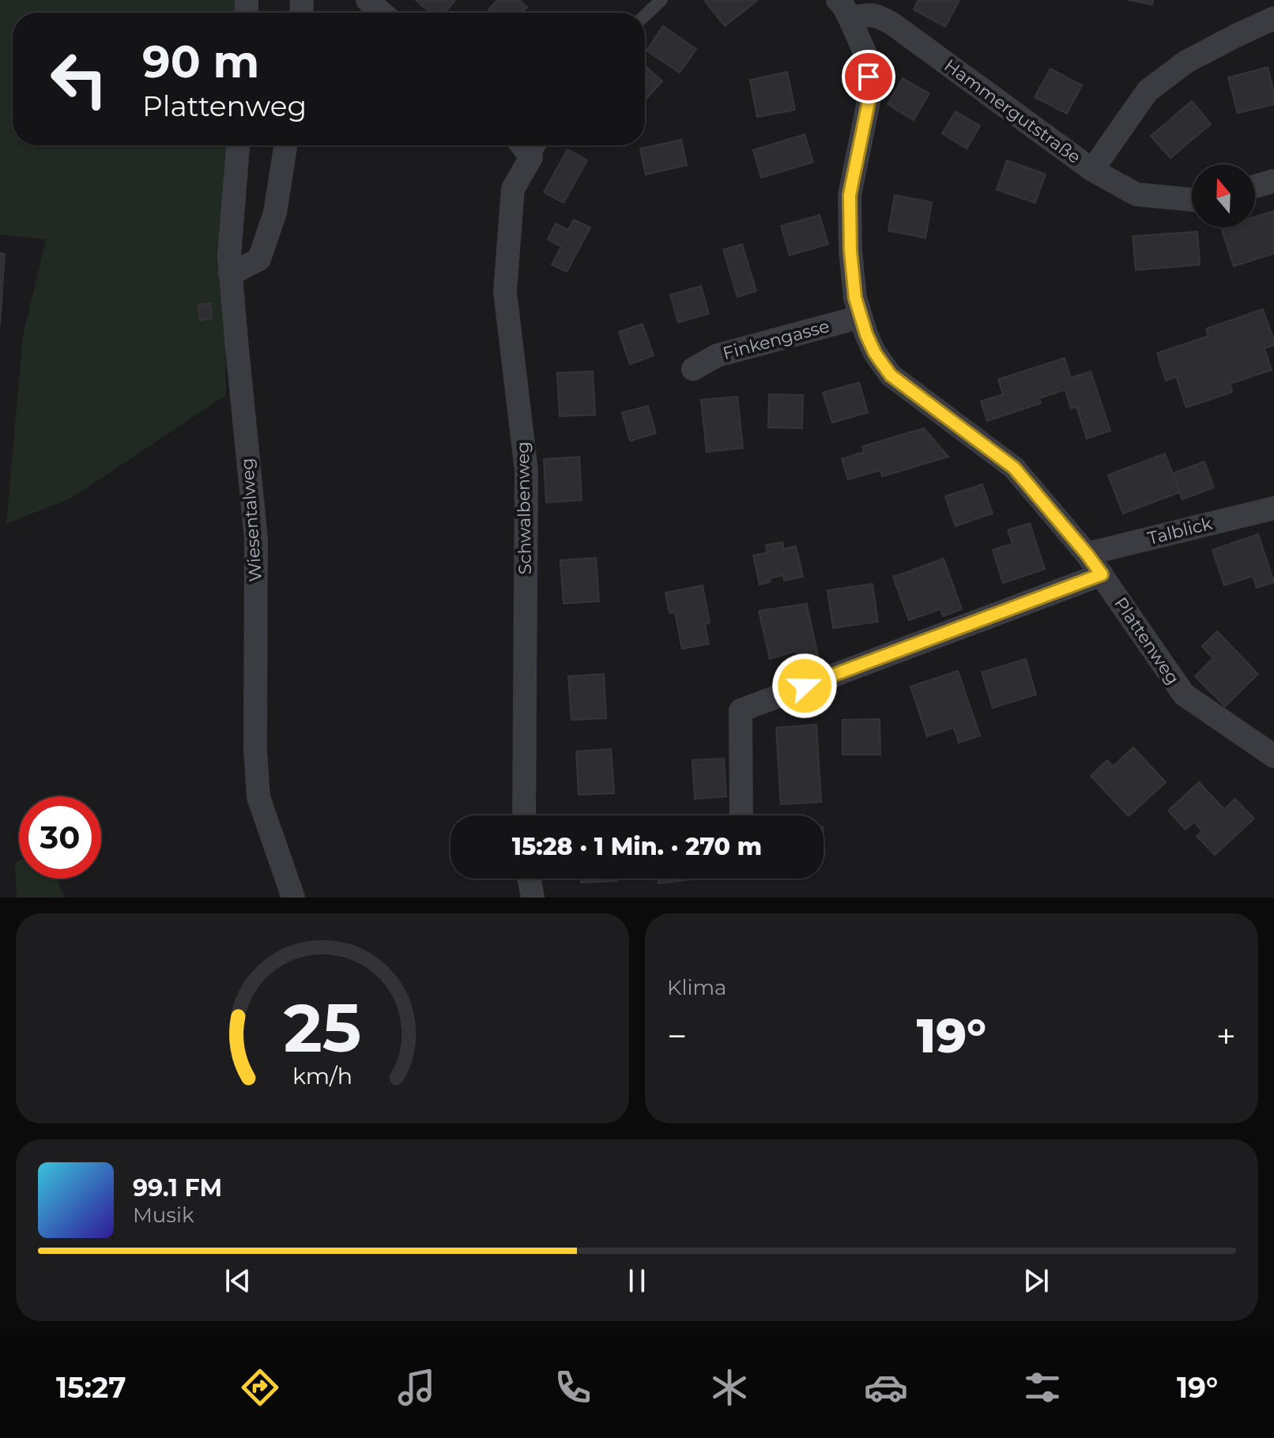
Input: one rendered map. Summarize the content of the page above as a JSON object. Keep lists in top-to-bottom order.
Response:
{
  "streets": {
    "street": [
      "Hammergutstraße",
      "Finkengasse",
      "Schwalbenweg",
      "Wiesentalweg",
      "Talblick",
      "Plattenweg"
    ]
  },
  "crossings": [
    ["Hammergutstraße", "Plattenweg"],
    ["Finkengasse", "Plattenweg"],
    ["Talblick", "Plattenweg"]
  ],
  "north": "top",
  "page": {
    "turn": ["90 m", "Plattenweg"],
    "limit": "30",
    "trip": "15:28 · 1 Min. · 270 m",
    "tile": "Klima",
    "heat": ["−", "19°", "+"],
    "song": ["99.1 FM", "Musik"],
    "tabs": ["15:27", "19°"],
    "gauge": ["25", "km/h"]
  }
}
